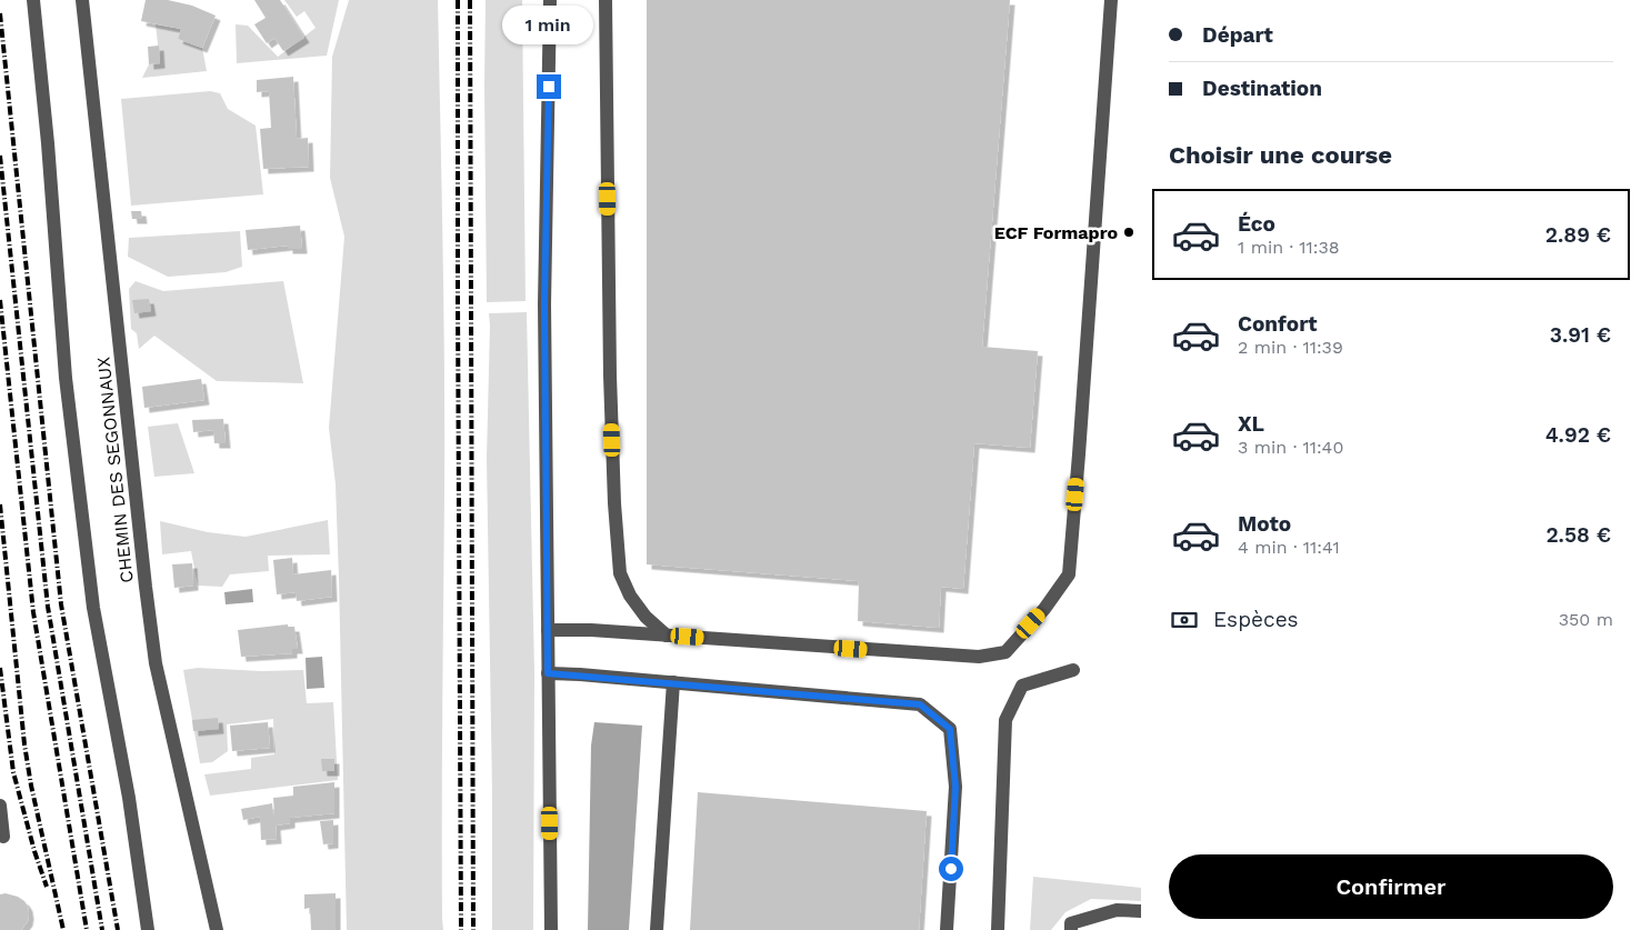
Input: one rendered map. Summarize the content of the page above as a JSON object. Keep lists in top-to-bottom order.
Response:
{
  "streets": {
    "street": ["CHEMIN DES SEGONNAUX"]
  },
  "places": ["ECF Formapro"],
  "page": {
    "banner": ["Départ", "Destination"],
    "bubble": "1 min",
    "heading": "Choisir une course",
    "list": [
      {
        "name": "Éco",
        "note": "1 min · 11:38",
        "value": "2.89 €"
      },
      {
        "name": "Confort",
        "note": "2 min · 11:39",
        "value": "3.91 €"
      },
      {
        "name": "XL",
        "note": "3 min · 11:40",
        "value": "4.92 €"
      },
      {
        "name": "Moto",
        "note": "4 min · 11:41",
        "value": "2.58 €"
      }
    ],
    "pay": ["Espèces", "350 m"],
    "buttons": "Confirmer"
  }
}
